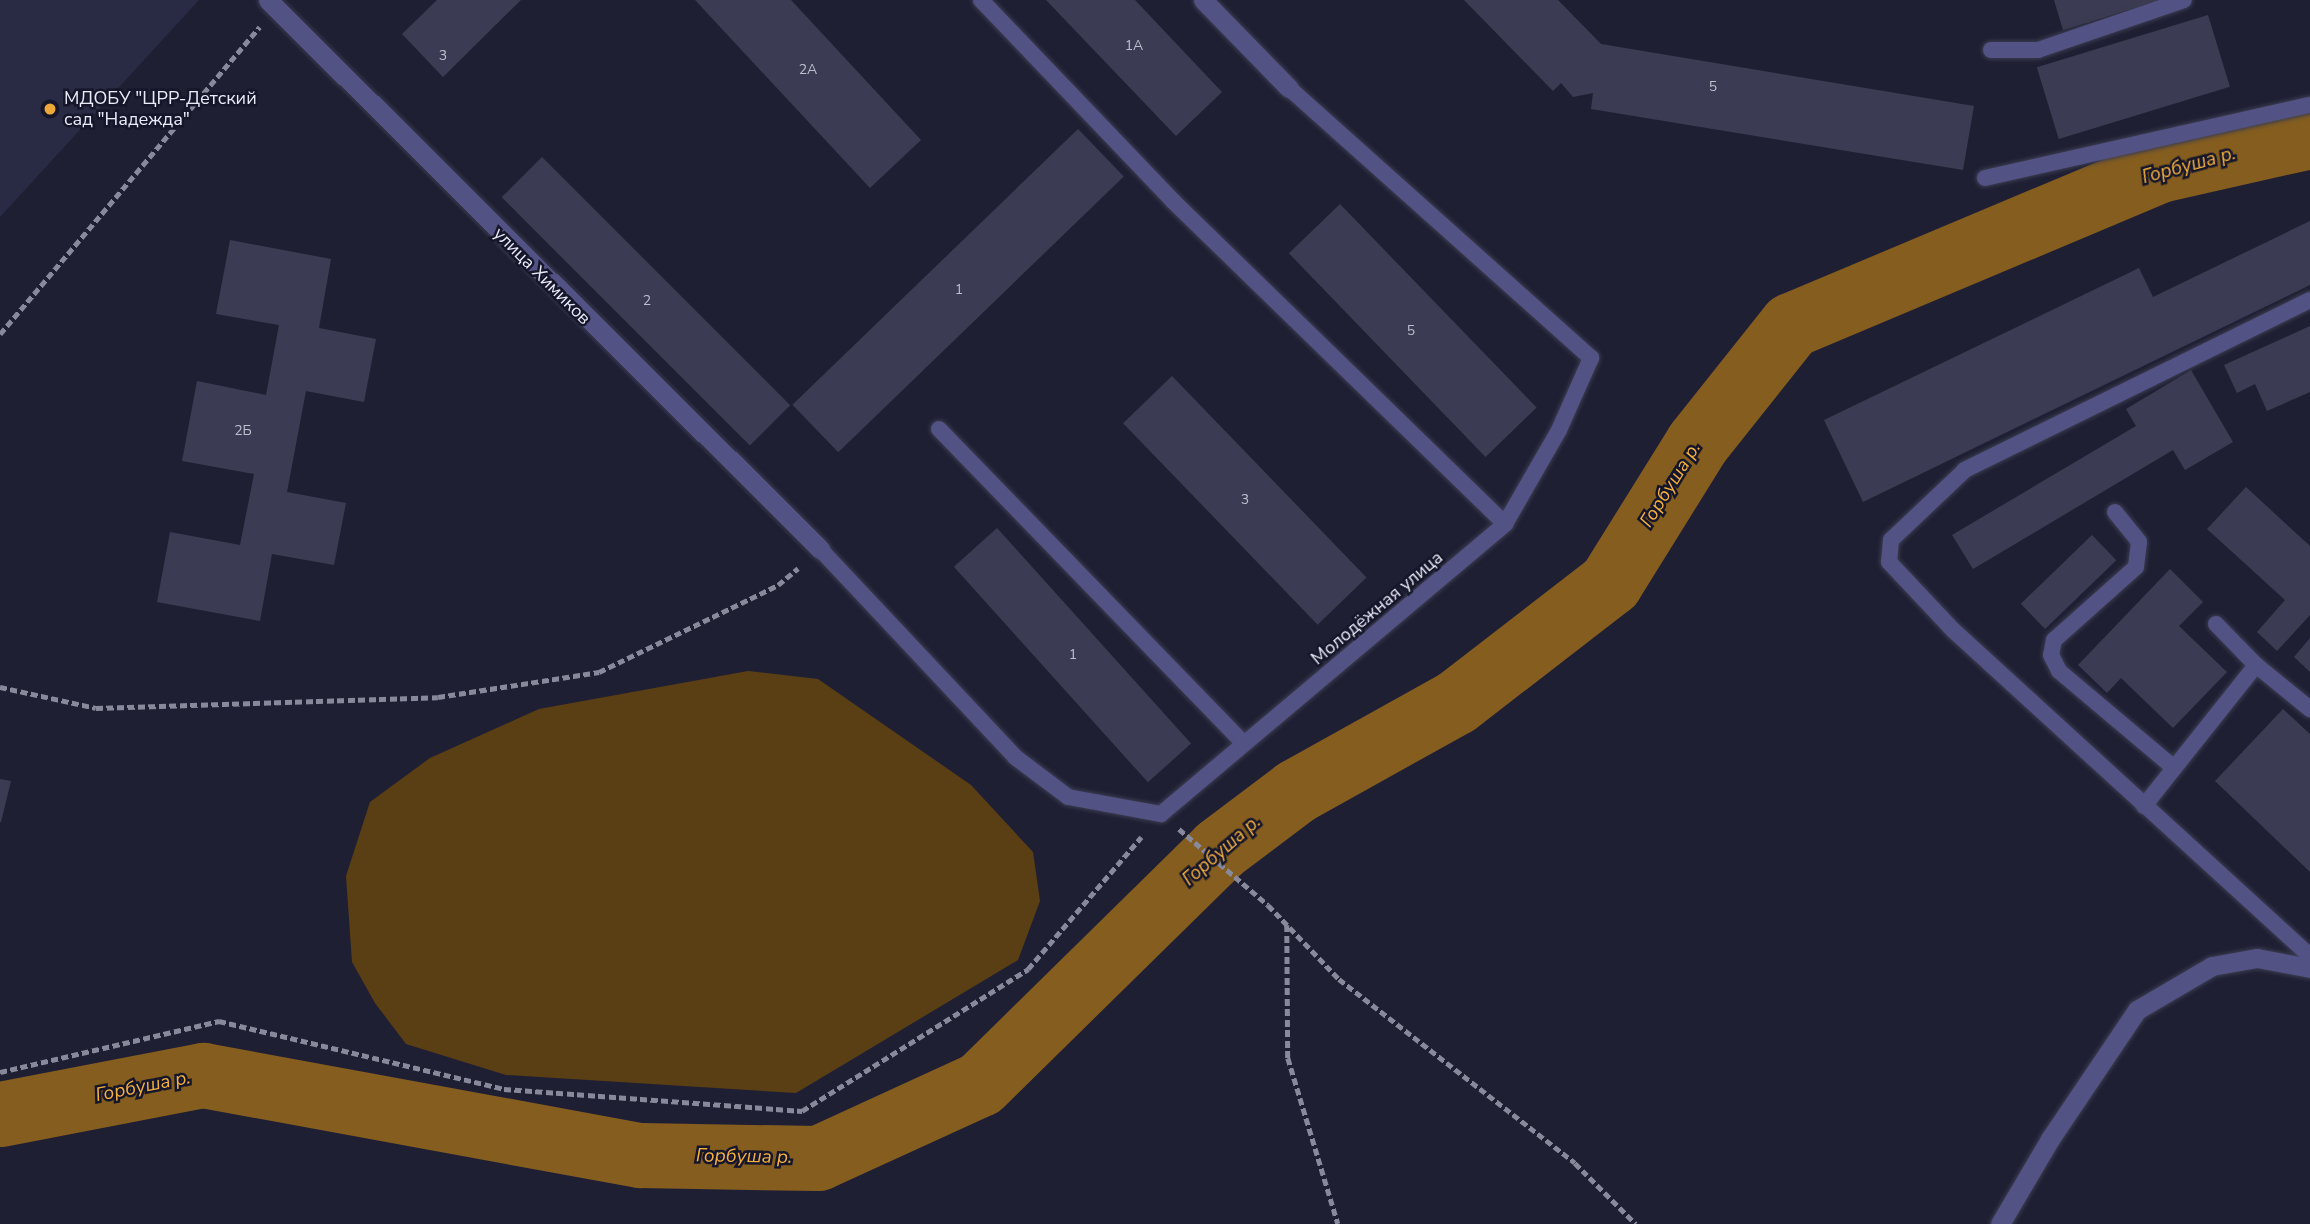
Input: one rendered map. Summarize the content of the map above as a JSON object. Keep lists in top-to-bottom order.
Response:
{
  "streets": {
    "street": ["улица Химиков"],
    "lane": ["Молодёжная улица"]
  },
  "water": ["Горбуша р."],
  "places": ["МДОБУ \"ЦРР-Детский сад \"Надежда\""],
  "house_numbers": [
    "1А",
    "3",
    "2А",
    "5",
    "1",
    "2",
    "5",
    "2Б",
    "3",
    "1"
  ]
}
